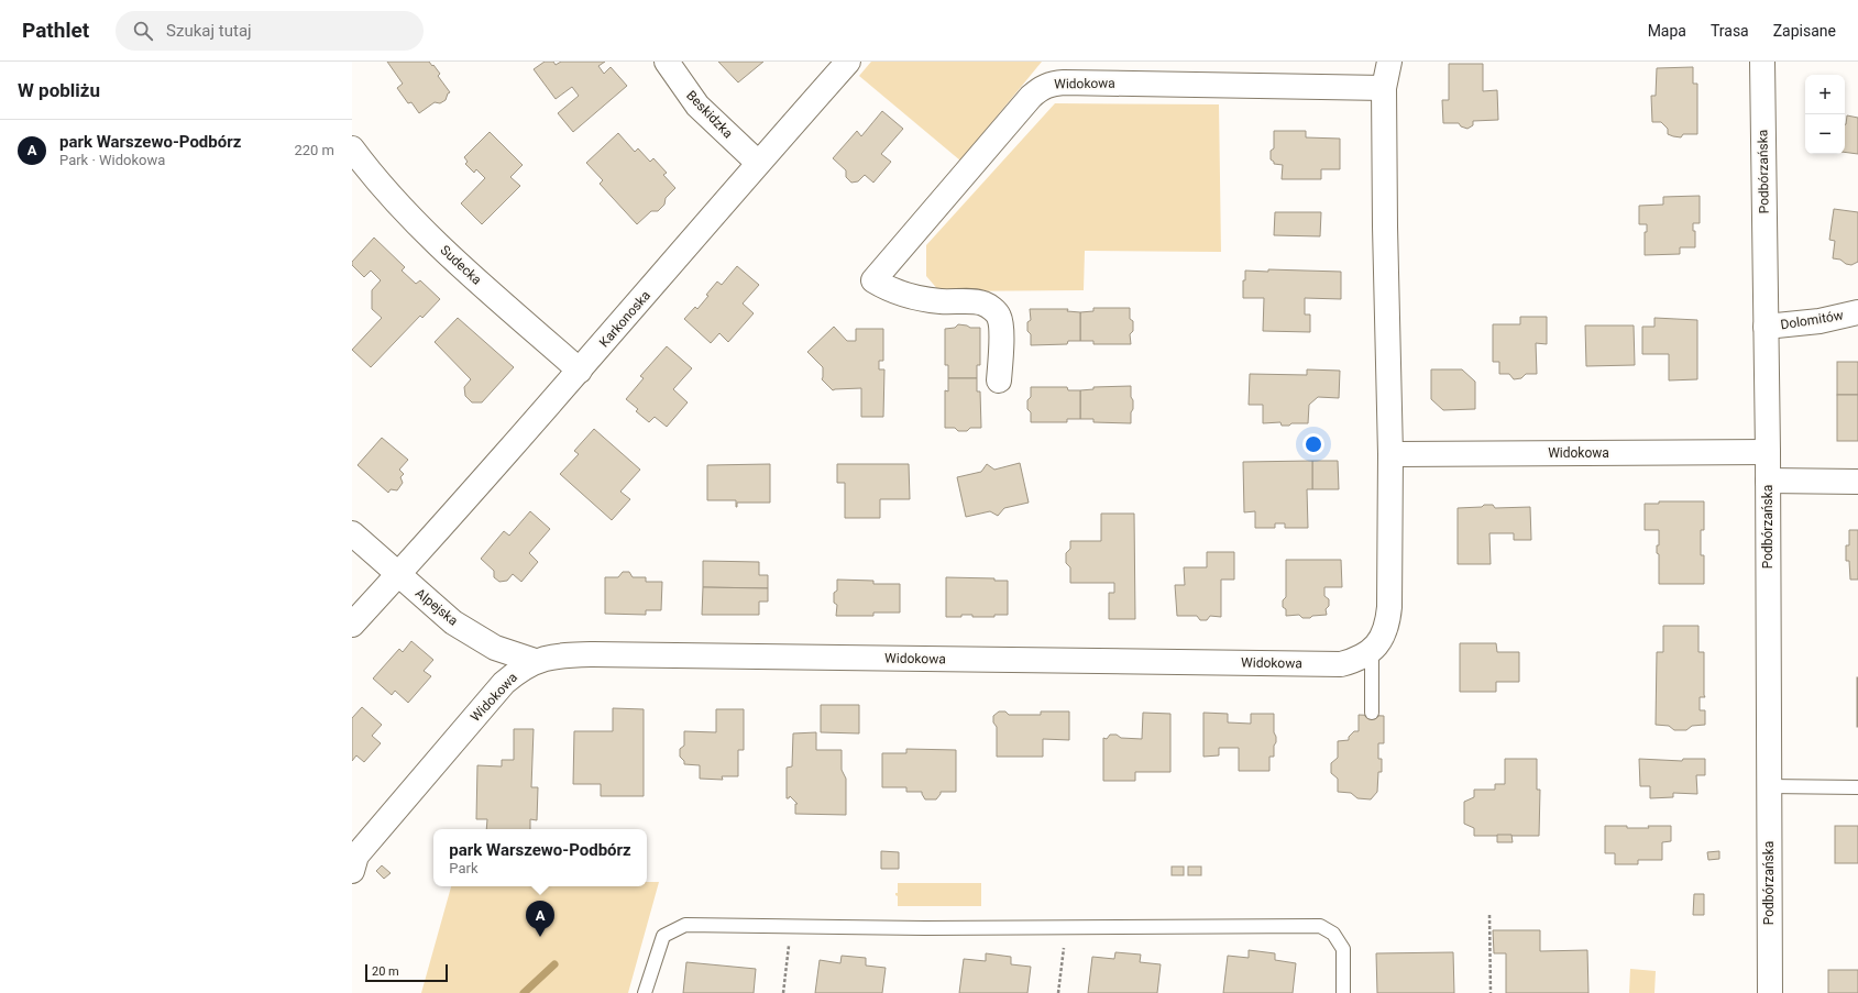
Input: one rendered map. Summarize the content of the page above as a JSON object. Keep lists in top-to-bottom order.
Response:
{
  "streets": {
    "street": [
      "Widokowa",
      "Beskidzka",
      "Podbórzańska",
      "Sudecka",
      "Karkonoska",
      "Dolomitów",
      "Alpejska"
    ]
  },
  "crossings": [
    ["Widokowa", "Podbórzańska"],
    ["Widokowa", "Alpejska"],
    ["Beskidzka", "Karkonoska"],
    ["Podbórzańska", "Dolomitów"],
    ["Sudecka", "Karkonoska"],
    ["Karkonoska", "Alpejska"]
  ],
  "scale_bar": "20 m",
  "page": {
    "header": "Pathlet",
    "search": "Szukaj tutaj",
    "nav": ["Mapa", "Trasa", "Zapisane"],
    "heading": "W pobliżu",
    "map_buttons": ["+", "−"],
    "list": [
      {
        "mark": "A",
        "name": "park Warszewo-Podbórz",
        "note": "Park · Widokowa",
        "value": "220 m"
      }
    ],
    "popup": ["park Warszewo-Podbórz", "Park"],
    "pins": "A",
    "scale": "20 m"
  }
}
